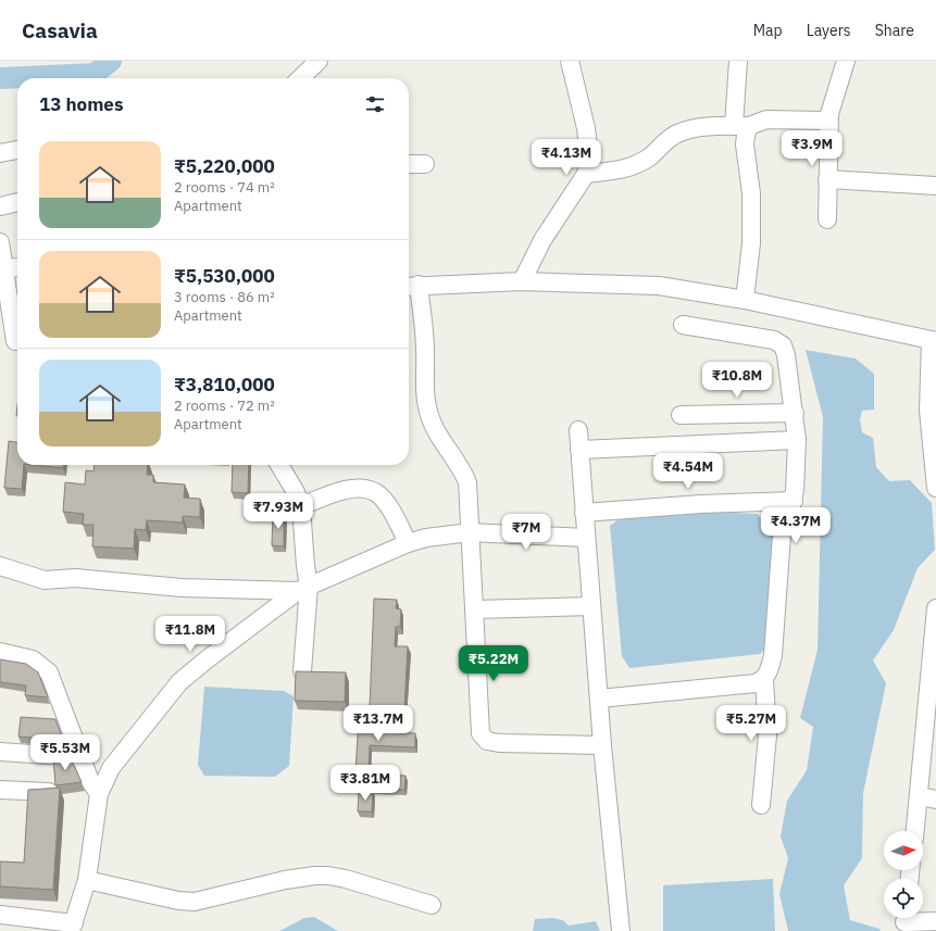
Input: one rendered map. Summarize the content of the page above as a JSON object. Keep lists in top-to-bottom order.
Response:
{
  "north": "right",
  "page": {
    "header": "Casavia",
    "nav": ["Map", "Layers", "Share"],
    "heading": "13 homes",
    "price": [
      "₹3.9M",
      "₹4.13M",
      "₹10.8M",
      "₹4.54M",
      "₹7.93M",
      "₹4.37M",
      "₹7M",
      "₹11.8M",
      "₹5.22M",
      "₹13.7M",
      "₹5.27M",
      "₹5.53M",
      "₹3.81M"
    ],
    "list": [
      {
        "name": "₹5,220,000",
        "note": "2 rooms · 74 m² · Apartment"
      },
      {
        "name": "₹5,530,000",
        "note": "3 rooms · 86 m² · Apartment"
      },
      {
        "name": "₹3,810,000",
        "note": "2 rooms · 72 m² · Apartment"
      }
    ]
  }
}
